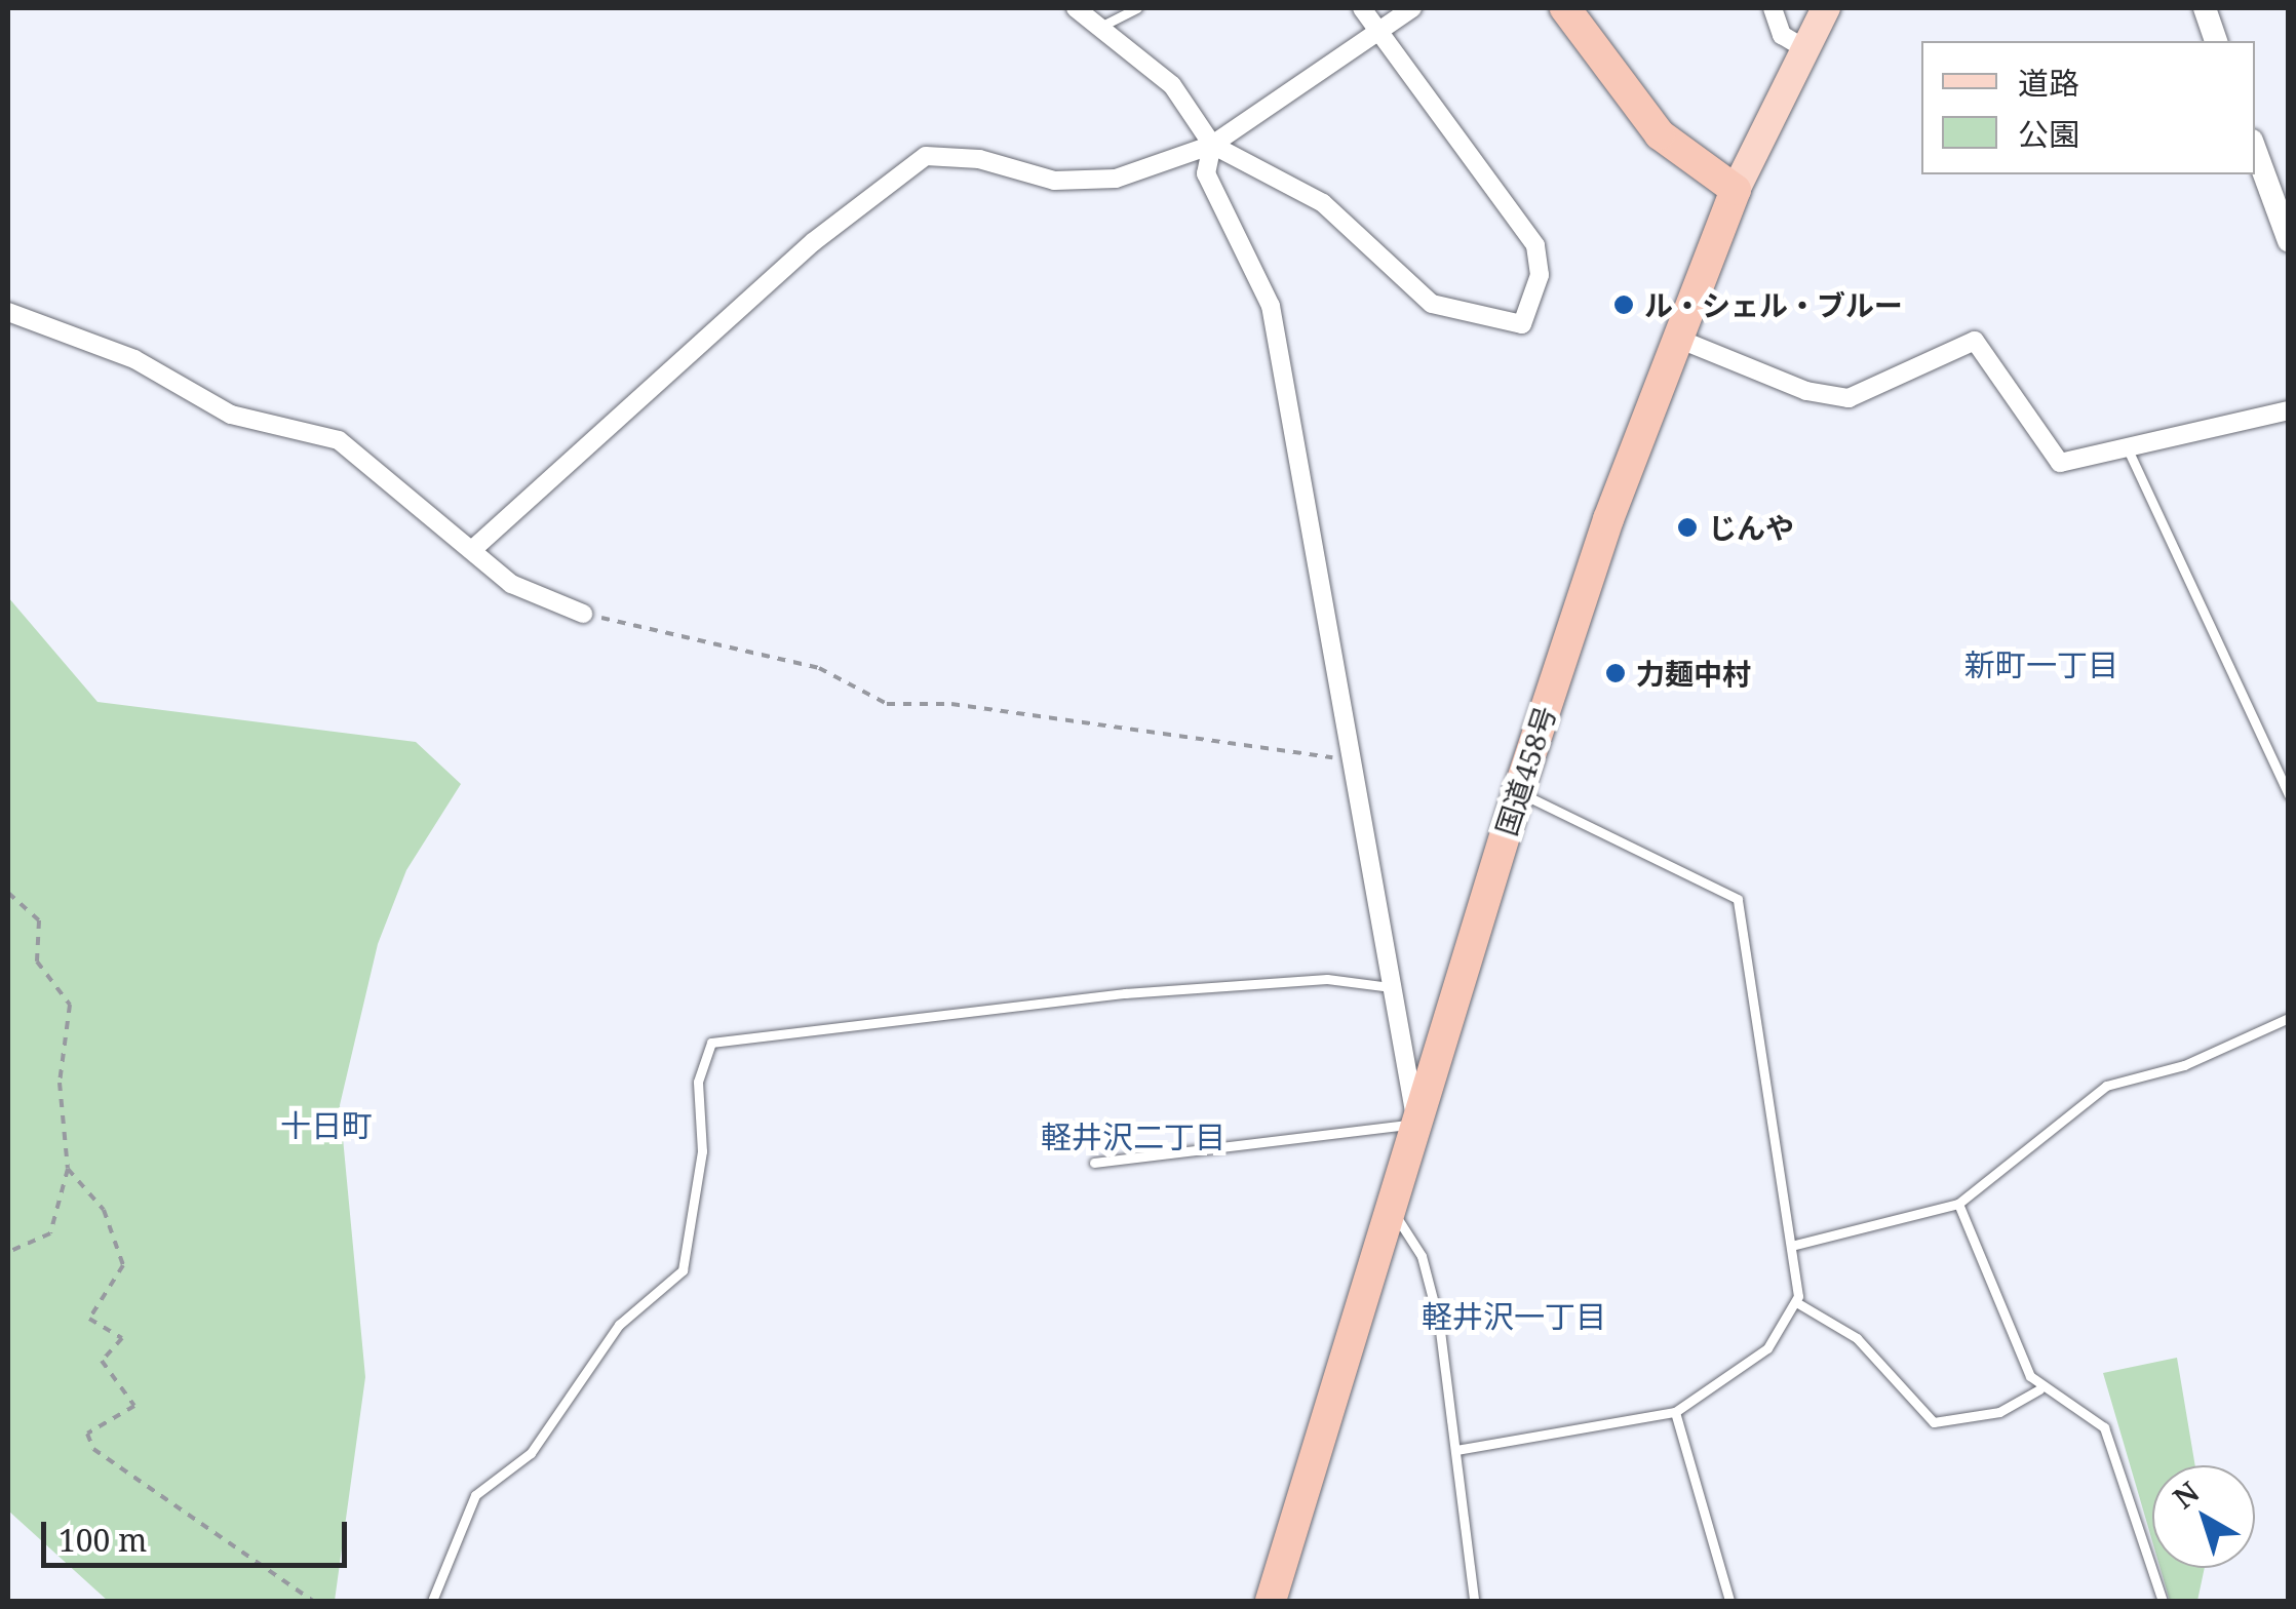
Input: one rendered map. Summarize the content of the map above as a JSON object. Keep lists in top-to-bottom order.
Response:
{
  "streets": {
    "highway": ["国道458号"]
  },
  "districts": [
    "新町一丁目",
    "十日町",
    "軽井沢二丁目",
    "軽井沢一丁目"
  ],
  "places": ["ル・シェル・ブルー", "じんや", "力麺中村"],
  "legend": ["道路", "公園"],
  "scale_bar": "100 m",
  "north": "top left"
}
